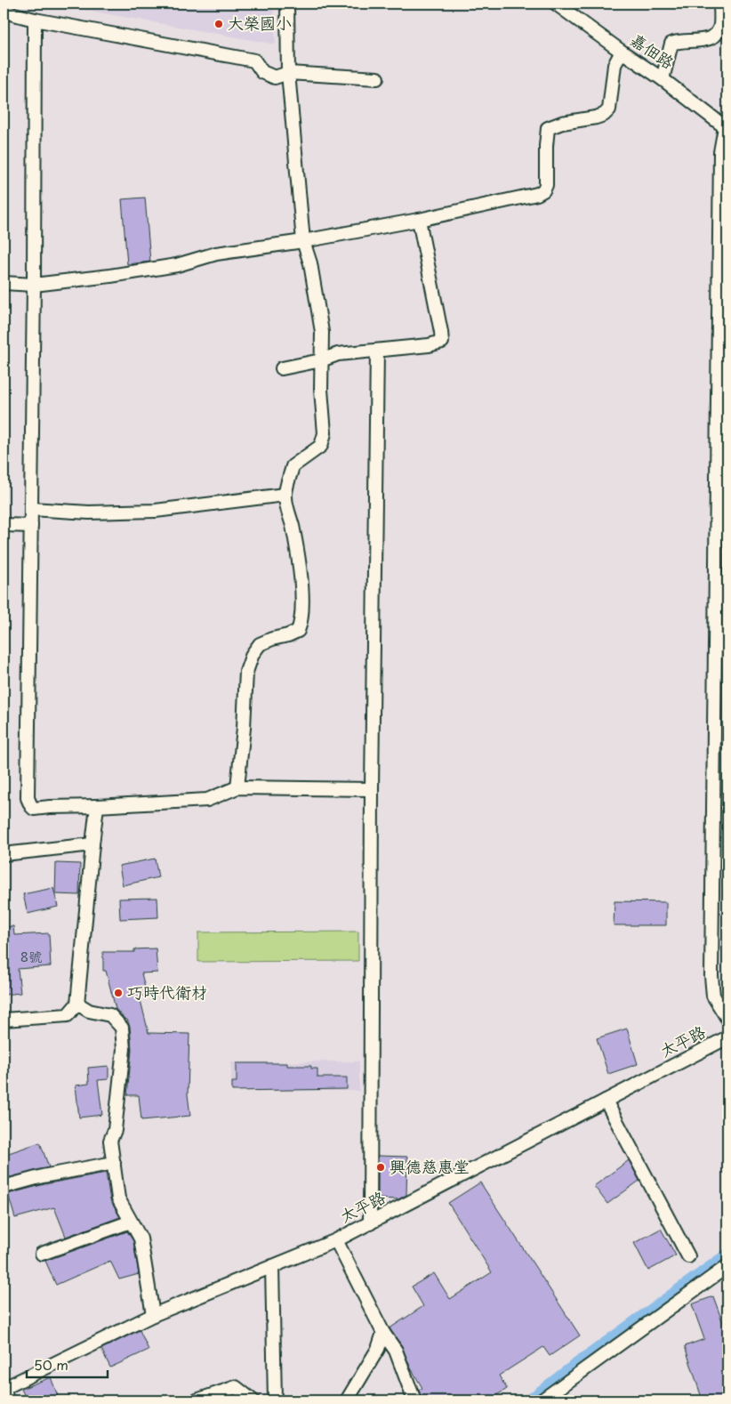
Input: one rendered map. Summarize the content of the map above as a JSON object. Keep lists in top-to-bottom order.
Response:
{
  "streets": {
    "street": ["嘉佃路", "太平路"]
  },
  "places": ["大榮國小", "巧時代衛材", "興德慈惠堂"],
  "house_numbers": ["8號"],
  "scale_bar": "50 m"
}
